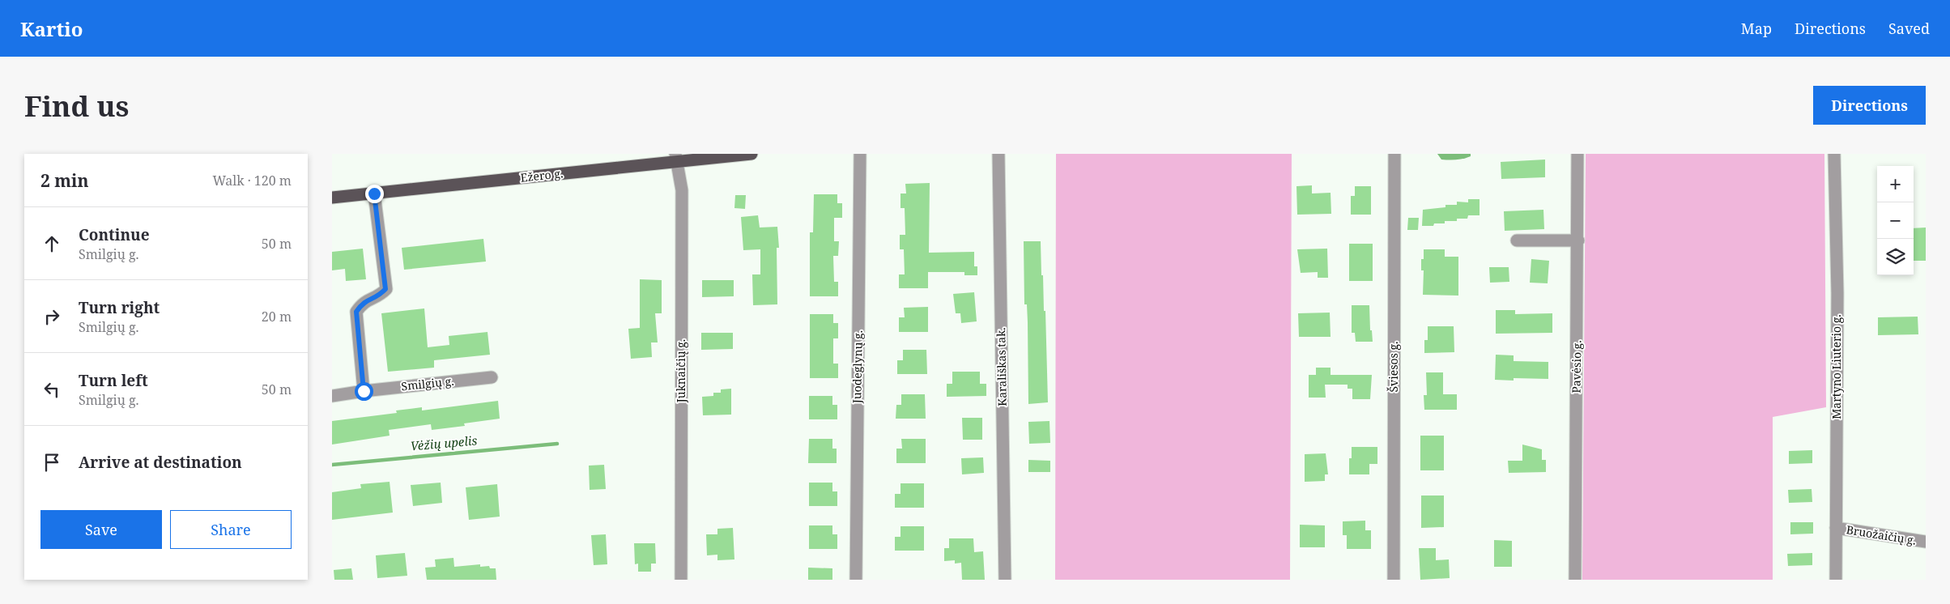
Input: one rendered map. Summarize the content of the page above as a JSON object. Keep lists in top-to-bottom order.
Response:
{
  "streets": {
    "main road": ["Ežero g."],
    "street": [
      "Juodeglynų g.",
      "Karališkas tak.",
      "Šviesos g.",
      "Pavėsio g.",
      "Martyno Liuterio g.",
      "Juknaičių g.",
      "Smilgių g.",
      "Bruožaičių g."
    ]
  },
  "crossings": [
    ["Ežero g.", "Juknaičių g."],
    ["Martyno Liuterio g.", "Bruožaičių g."]
  ],
  "water": ["Vėžių upelis"],
  "page": {
    "header": "Kartio",
    "nav": ["Map", "Directions", "Saved"],
    "buttons": [
      "Directions",
      ["Save", "Share"]
    ],
    "title": "Find us",
    "heading": ["2 min", "Walk · 120 m"],
    "map_buttons": ["+", "−"],
    "list": [
      ["Continue", "Smilgių g.", "50 m"],
      ["Turn right", "Smilgių g.", "20 m"],
      ["Turn left", "Smilgių g.", "50 m"],
      "Arrive at destination"
    ]
  }
}
